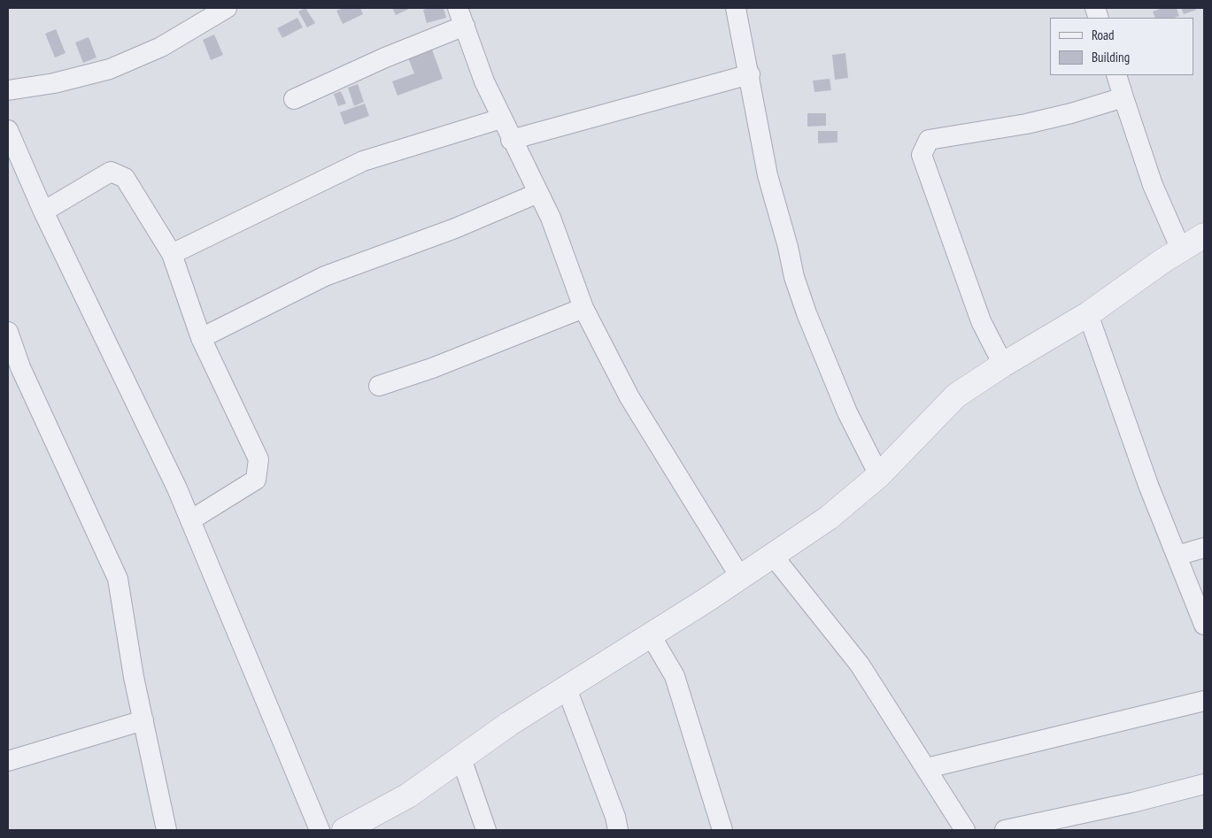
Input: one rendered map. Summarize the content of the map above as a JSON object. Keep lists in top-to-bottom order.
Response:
{
  "legend": ["Road", "Building"]
}
